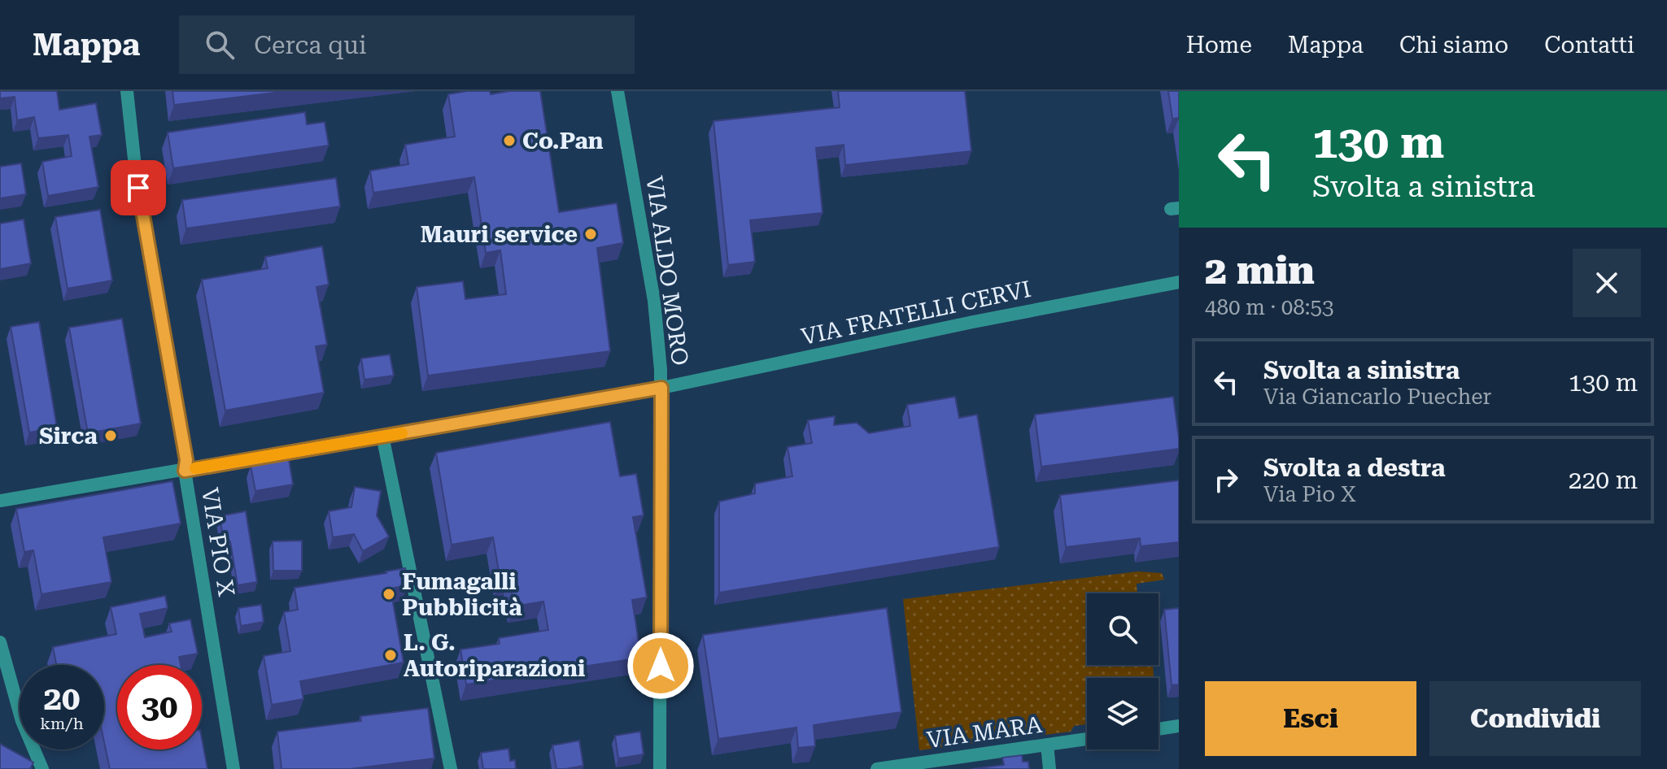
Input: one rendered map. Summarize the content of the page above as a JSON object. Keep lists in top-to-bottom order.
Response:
{
  "streets": {
    "street": [
      "VIA ALDO MORO",
      "VIA FRATELLI CERVI",
      "VIA PIO X",
      "VIA MARA"
    ]
  },
  "crossings": [
    ["VIA ALDO MORO", "VIA FRATELLI CERVI"],
    ["VIA FRATELLI CERVI", "VIA PIO X"]
  ],
  "places": [
    "Co.Pan",
    "Mauri service",
    "Sirca",
    "Fumagalli Pubblicità",
    "L. G. Autoriparazioni"
  ],
  "page": {
    "header": "Mappa",
    "search": "Cerca qui",
    "nav": [
      "Home",
      "Mappa",
      "Chi siamo",
      "Contatti"
    ],
    "turn": ["130 m", "Svolta a sinistra"],
    "heading": ["2 min", "480 m · 08:53"],
    "list": [
      {
        "name": "Svolta a sinistra",
        "note": "Via Giancarlo Puecher",
        "value": "130 m"
      },
      {
        "name": "Svolta a destra",
        "note": "Via Pio X",
        "value": "220 m"
      }
    ],
    "speed": "20 km/h",
    "limit": "30",
    "buttons": ["Esci", "Condividi"]
  }
}
